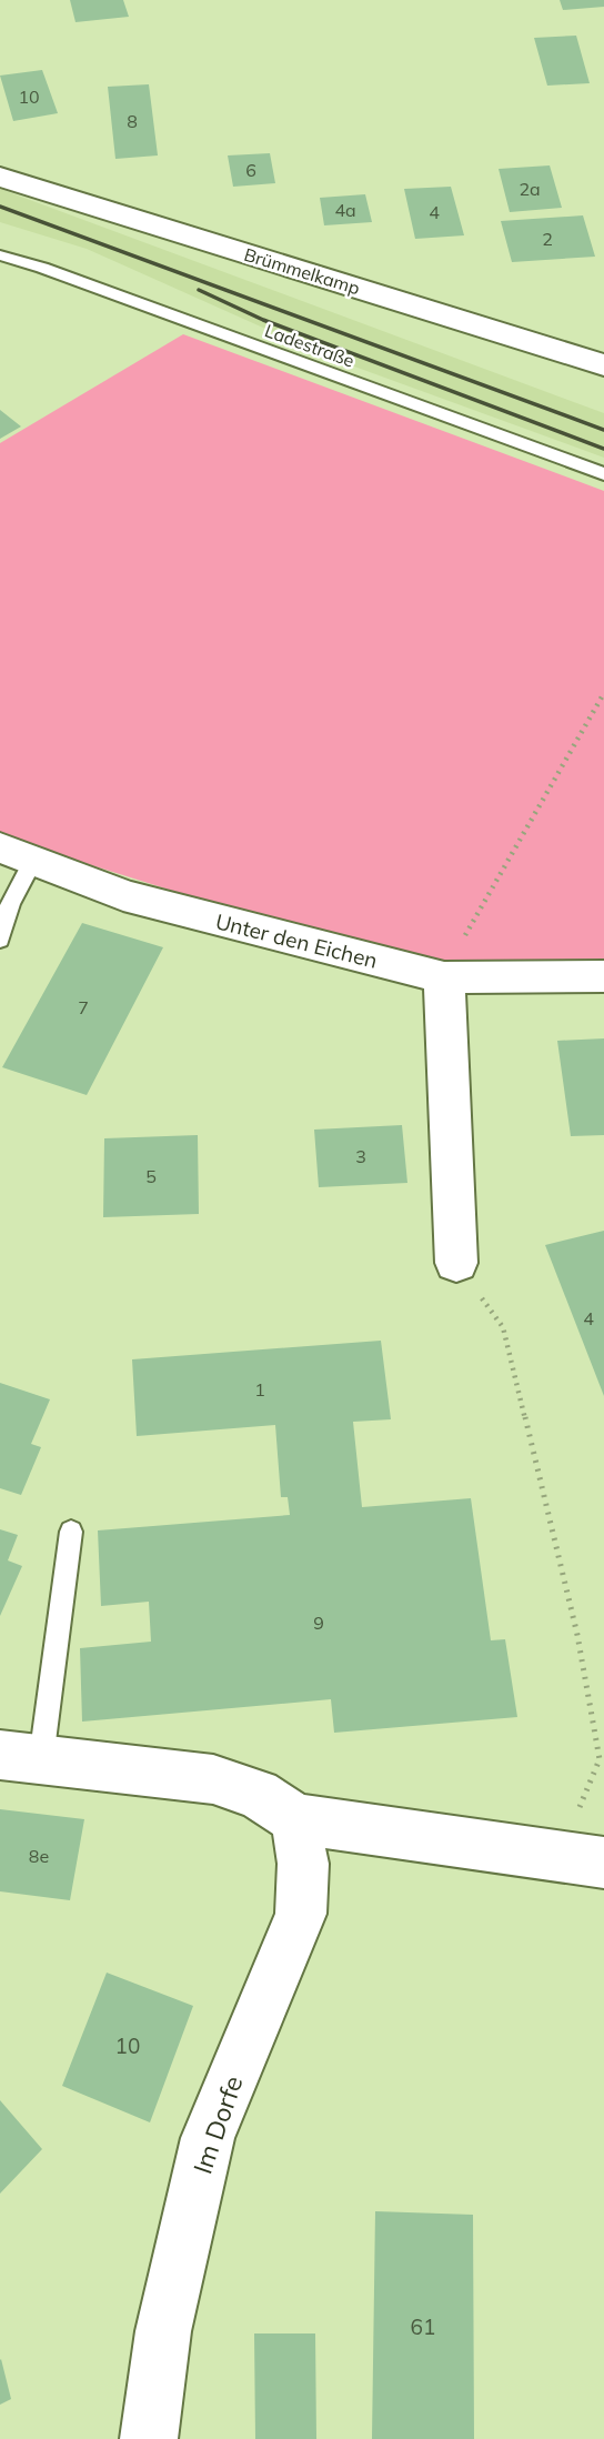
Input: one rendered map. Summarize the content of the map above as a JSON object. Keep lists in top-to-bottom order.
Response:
{
  "streets": {
    "street": ["Brümmelkamp", "Unter den Eichen", "Im Dorfe"],
    "lane": ["Ladestraße"]
  },
  "house_numbers": [
    "10",
    "8",
    "6",
    "2a",
    "4a",
    "4",
    "2",
    "7",
    "3",
    "5",
    "4",
    "1",
    "9",
    "8e",
    "10",
    "61"
  ]
}
